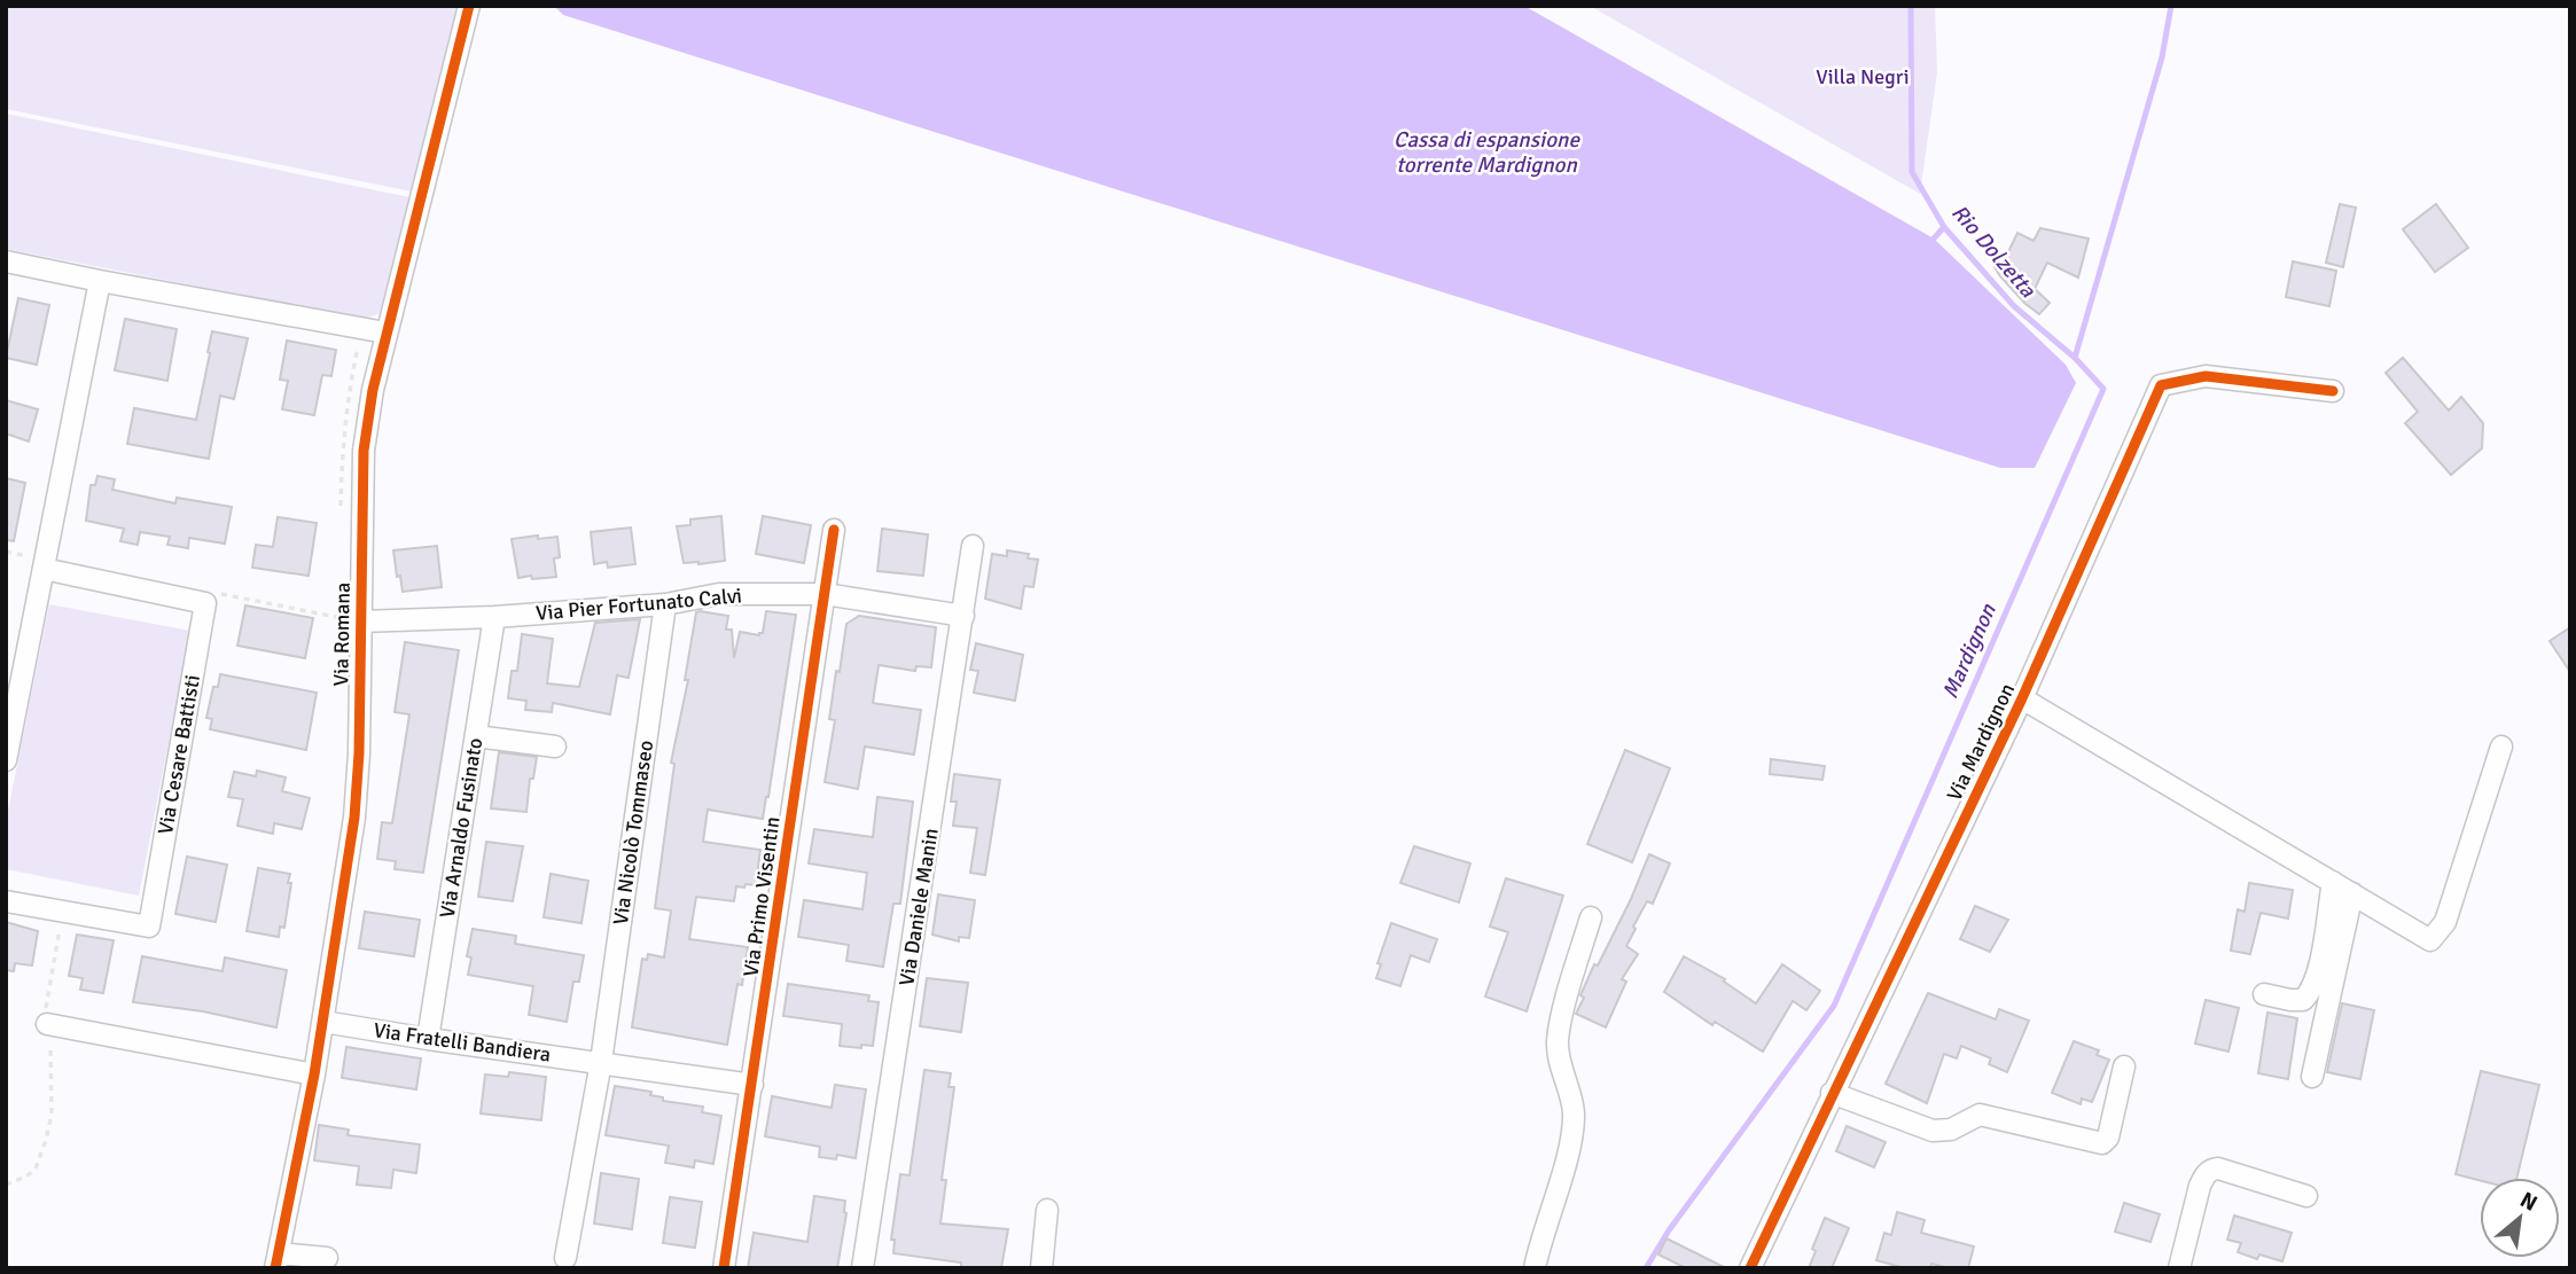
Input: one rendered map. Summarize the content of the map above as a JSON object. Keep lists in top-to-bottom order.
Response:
{
  "streets": {
    "street": [
      "Via Pier Fortunato Calvi",
      "Via Romana",
      "Via Mardignon",
      "Via Cesare Battisti",
      "Via Arnaldo Fusinato",
      "Via Nicolò Tommaseo",
      "Via Primo Visentin",
      "Via Daniele Manin",
      "Via Fratelli Bandiera"
    ]
  },
  "crossings": [
    ["Via Pier Fortunato Calvi", "Via Romana"],
    ["Via Pier Fortunato Calvi", "Via Arnaldo Fusinato"],
    ["Via Pier Fortunato Calvi", "Via Nicolò Tommaseo"],
    ["Via Pier Fortunato Calvi", "Via Primo Visentin"],
    ["Via Pier Fortunato Calvi", "Via Daniele Manin"],
    ["Via Romana", "Via Fratelli Bandiera"],
    ["Via Arnaldo Fusinato", "Via Fratelli Bandiera"],
    ["Via Nicolò Tommaseo", "Via Fratelli Bandiera"],
    ["Via Primo Visentin", "Via Fratelli Bandiera"]
  ],
  "water": ["Cassa di espansione torrente Mardignon", "Rio Dolzetta", "Mardignon"],
  "parks": ["Villa Negri"],
  "north": "top right"
}
